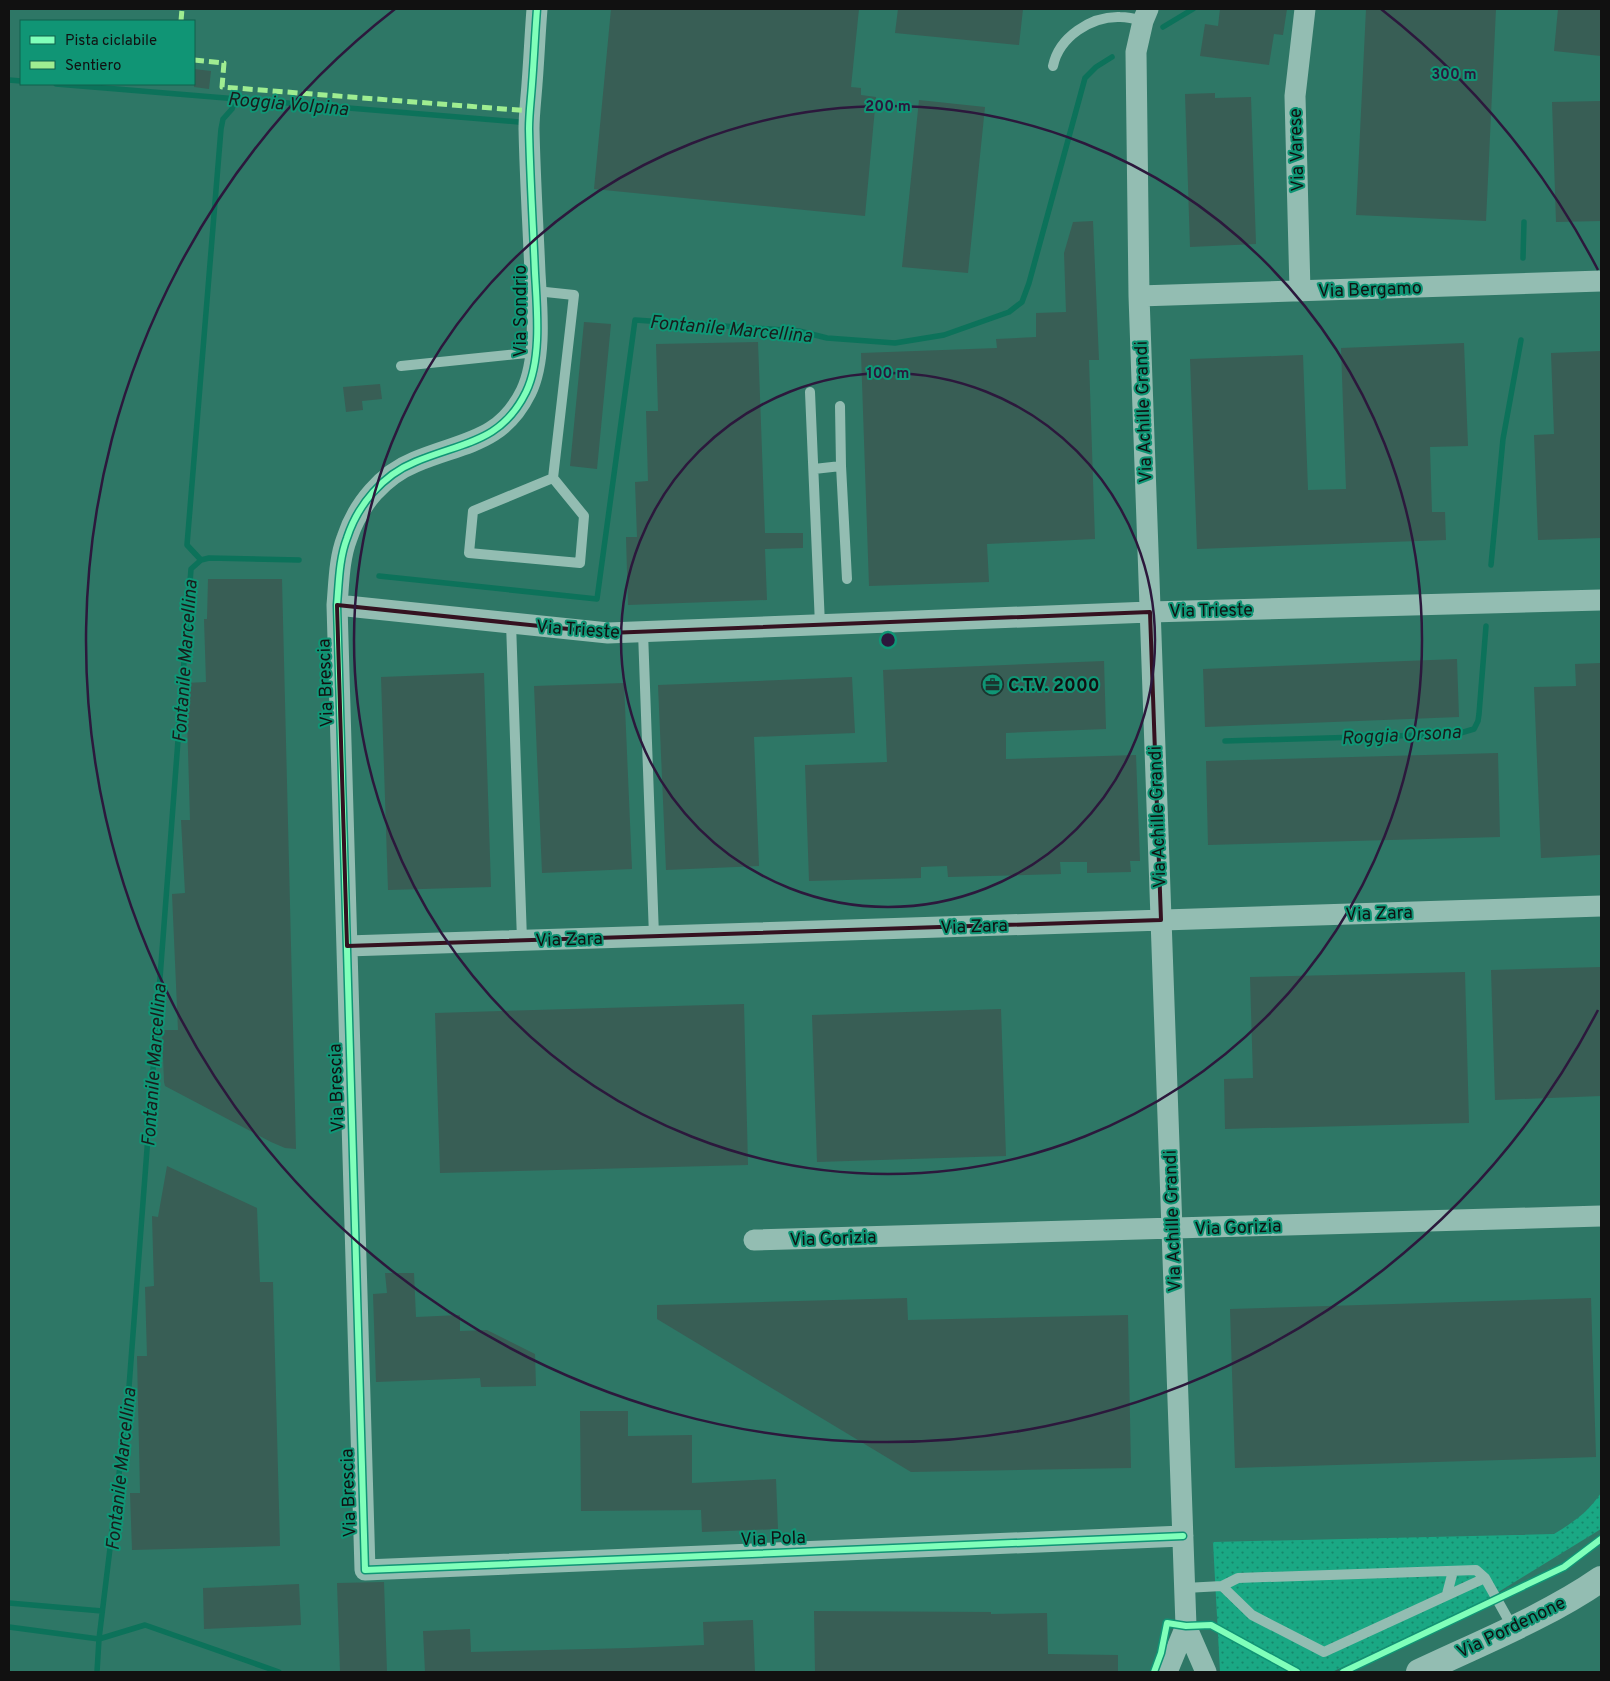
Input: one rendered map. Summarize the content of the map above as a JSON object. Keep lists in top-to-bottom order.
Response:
{
  "streets": {
    "street": [
      "Via Varese",
      "Via Bergamo",
      "Via Sondrio",
      "Via Achille Grandi",
      "Via Trieste",
      "Via Brescia",
      "Via Zara",
      "Via Gorizia",
      "Via Pola",
      "Via Pordenone"
    ]
  },
  "crossings": [
    ["Via Varese", "Via Bergamo"],
    ["Via Bergamo", "Via Achille Grandi"],
    ["Via Sondrio", "Via Trieste"],
    ["Via Sondrio", "Via Brescia"],
    ["Via Achille Grandi", "Via Trieste"],
    ["Via Achille Grandi", "Via Zara"],
    ["Via Achille Grandi", "Via Gorizia"],
    ["Via Achille Grandi", "Via Pola"],
    ["Via Trieste", "Via Brescia"],
    ["Via Brescia", "Via Zara"],
    ["Via Brescia", "Via Pola"]
  ],
  "water": ["Roggia Volpina", "Fontanile Marcellina", "Roggia Orsona"],
  "places": {
    "office": ["C.T.V. 2000"]
  },
  "legend": ["Pista ciclabile", "Sentiero"],
  "rings": ["300 m", "200 m", "100 m"]
}
